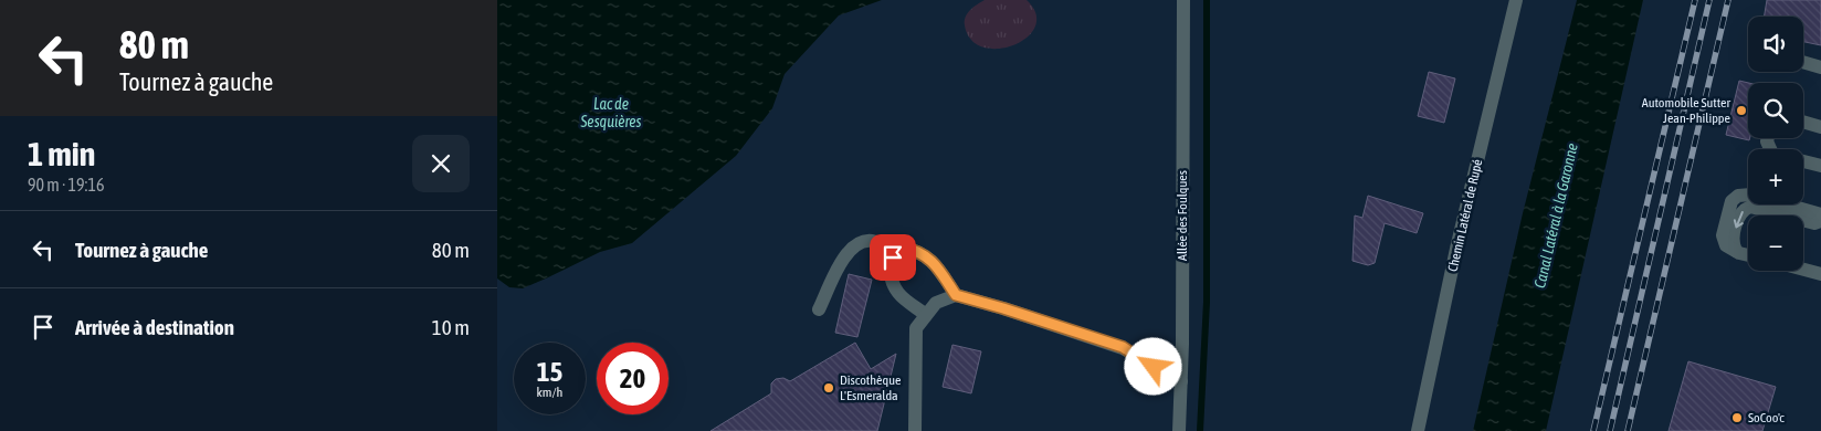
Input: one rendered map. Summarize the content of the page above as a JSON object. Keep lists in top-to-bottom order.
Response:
{
  "streets": {
    "street": ["Allée des Foulques", "Chemin Latéral de Rupé"]
  },
  "water": ["Lac de Sesquières", "Canal Latéral à la Garonne"],
  "places": ["Automobile Sutter Jean-Philippe", "Discothèque L'Esmeralda", "SoCoo'c"],
  "page": {
    "turn": ["80 m", "Tournez à gauche"],
    "map_buttons": ["+", "−"],
    "heading": ["1 min", "90 m · 19:16"],
    "list": [
      {
        "name": "Tournez à gauche",
        "value": "80 m"
      },
      {
        "name": "Arrivée à destination",
        "value": "10 m"
      }
    ],
    "speed": "15 km/h",
    "limit": "20"
  }
}
